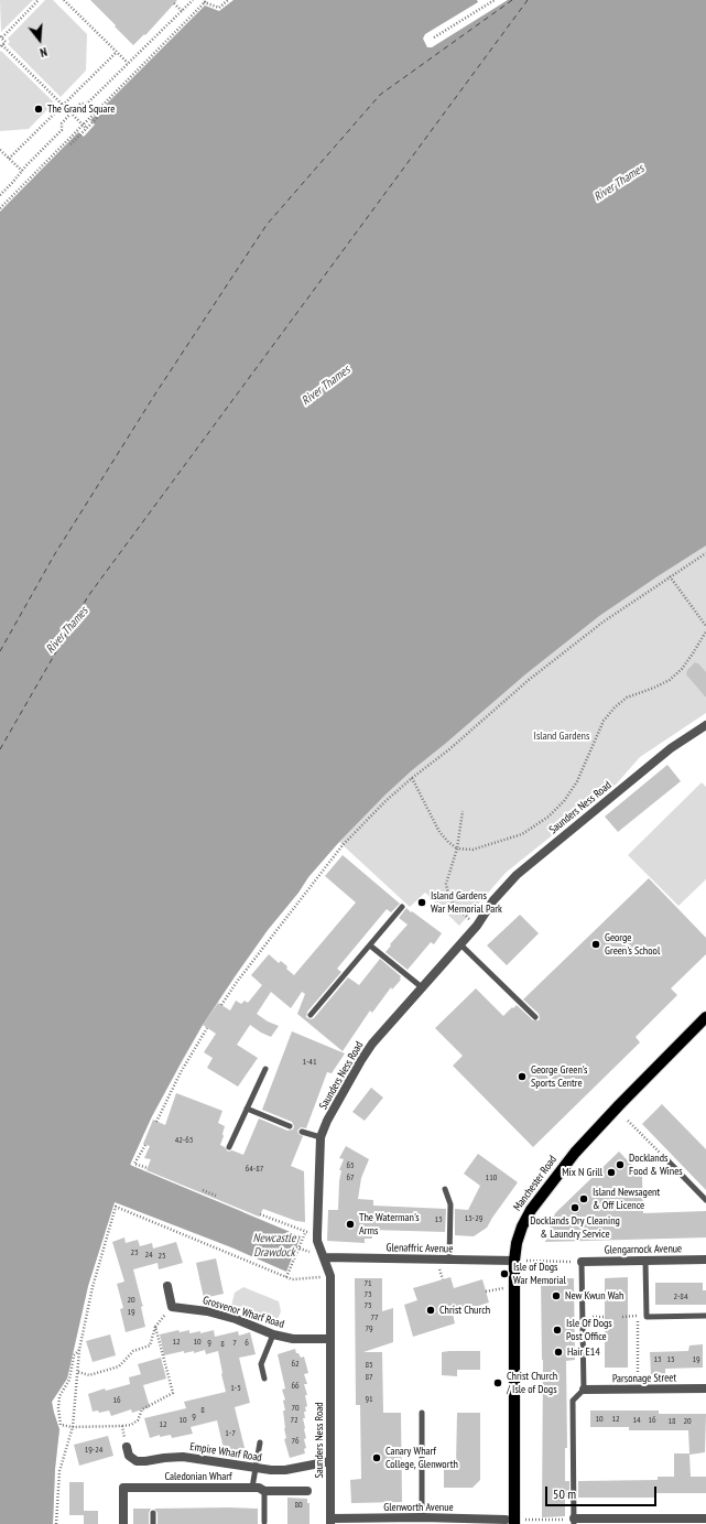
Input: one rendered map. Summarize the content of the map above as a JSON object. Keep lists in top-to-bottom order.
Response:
{
  "streets": {
    "main road": ["Manchester Road"],
    "street": [
      "Saunders Ness Road",
      "Glenaffric Avenue",
      "Glengarnock Avenue",
      "Grosvenor Wharf Road",
      "Parsonage Street",
      "Empire Wharf Road",
      "Caledonian Wharf",
      "Glenworth Avenue"
    ]
  },
  "crossings": [
    ["Saunders Ness Road", "Glenaffric Avenue"],
    ["Saunders Ness Road", "Grosvenor Wharf Road"],
    ["Saunders Ness Road", "Empire Wharf Road"],
    ["Saunders Ness Road", "Glenworth Avenue"],
    ["Manchester Road", "Glenaffric Avenue"],
    ["Manchester Road", "Glenworth Avenue"]
  ],
  "water": ["River Thames", "Newcastle Drawdock"],
  "parks": ["Island Gardens"],
  "places": [
    "The Grand Square",
    "Island Gardens War Memorial Park",
    "George Green's School",
    "George Green's Sports Centre",
    "Docklands Food & Wines",
    "Mix N Grill",
    "Island Newsagent & Off Licence",
    "Docklands Dry Cleaning & Laundry Service",
    "The Waterman's Arms",
    "Isle of Dogs War Memorial",
    "New Kwun Wah",
    "Christ Church",
    "Isle Of Dogs Post Office",
    "Hair E14",
    "Christ Church / Isle of Dogs",
    "Canary Wharf College, Glenworth"
  ],
  "house_numbers": [
    "1-41",
    "42-63",
    "65",
    "64-87",
    "67",
    "110",
    "15-29",
    "13",
    "23",
    "24",
    "25",
    "71",
    "73",
    "2-84",
    "20",
    "75",
    "19",
    "77",
    "79",
    "12",
    "10",
    "9",
    "7",
    "6",
    "8",
    "13",
    "15",
    "19",
    "62",
    "85",
    "87",
    "66",
    "1-5",
    "91",
    "16",
    "70",
    "8",
    "9",
    "10",
    "12",
    "10",
    "72",
    "14",
    "16",
    "18",
    "20",
    "12",
    "1-7",
    "76",
    "19-24",
    "80"
  ],
  "scale_bar": "50 m",
  "north": "bottom"
}
